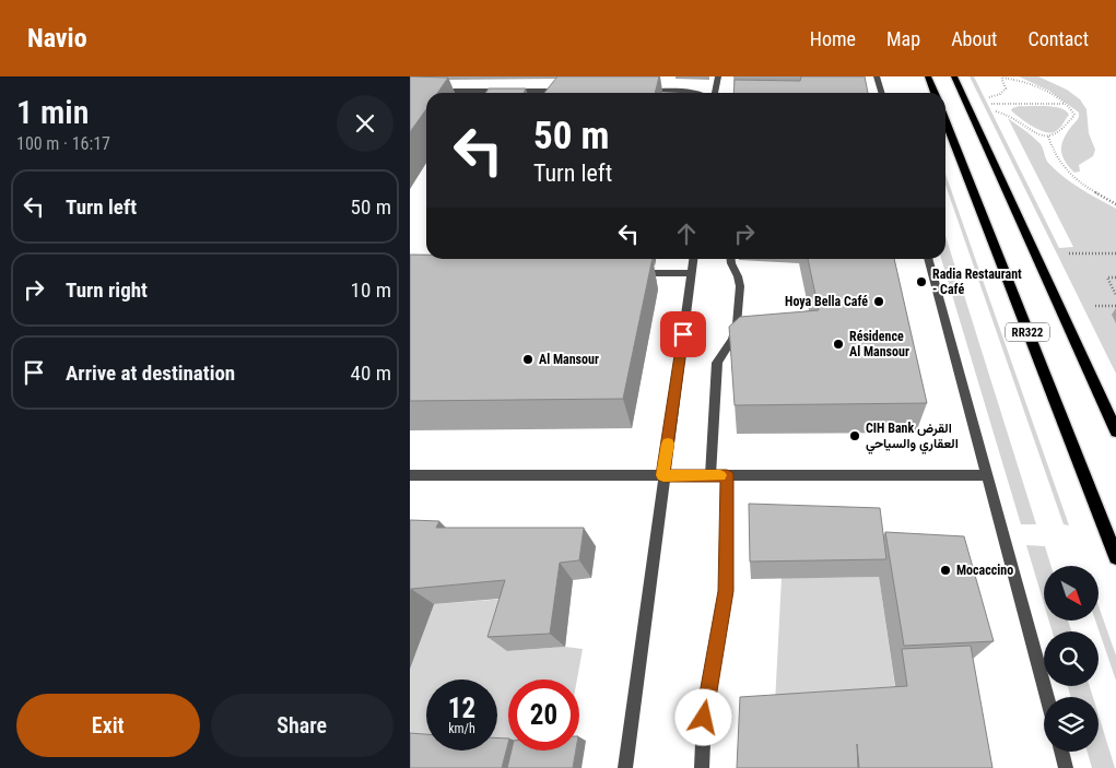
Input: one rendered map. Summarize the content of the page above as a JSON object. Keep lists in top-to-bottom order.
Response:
{
  "streets": {
    "main road": ["RR322"]
  },
  "places": [
    "Radia Restaurant - Café",
    "Hoya Bella Café",
    "Résidence Al Mansour",
    "Al Mansour",
    "CIH Bank القرض العقاري والسياحي",
    "Mocaccino"
  ],
  "north": "bottom right",
  "page": {
    "header": "Navio",
    "nav": [
      "Home",
      "Map",
      "About",
      "Contact"
    ],
    "heading": ["1 min", "100 m · 16:17"],
    "turn": ["50 m", "Turn left"],
    "list": [
      {
        "name": "Turn left",
        "value": "50 m"
      },
      {
        "name": "Turn right",
        "value": "10 m"
      },
      {
        "name": "Arrive at destination",
        "value": "40 m"
      }
    ],
    "speed": "12 km/h",
    "limit": "20",
    "buttons": ["Exit", "Share"]
  }
}
